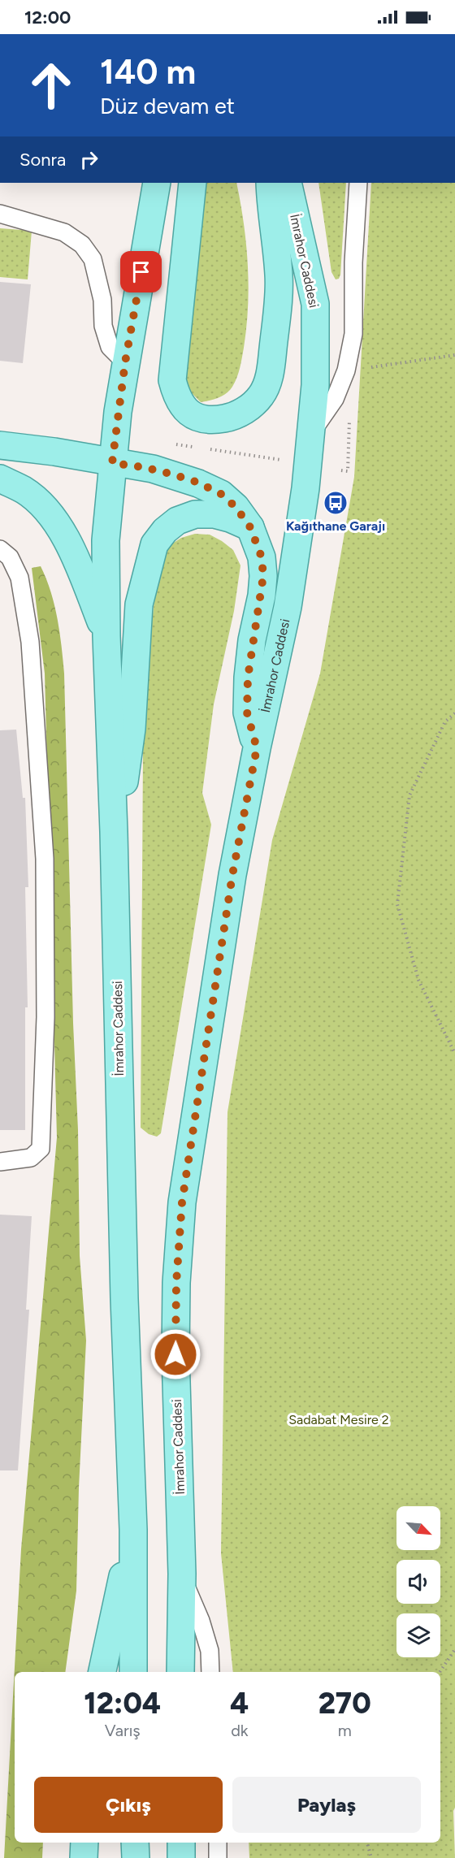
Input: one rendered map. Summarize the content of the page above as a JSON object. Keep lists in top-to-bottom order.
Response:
{
  "streets": {
    "main road": ["İmrahor Caddesi"]
  },
  "parks": ["Sadabat Mesire 2"],
  "places": {
    "bus stop": ["Kağıthane Garajı"]
  },
  "north": "bottom right",
  "page": {
    "status": "12:00",
    "turn": ["140 m", "Düz devam et"],
    "then": "Sonra",
    "eta": [
      "12:04",
      "Varış",
      "4",
      "dk",
      "270",
      "m"
    ],
    "buttons": ["Çıkış", "Paylaş"]
  }
}
